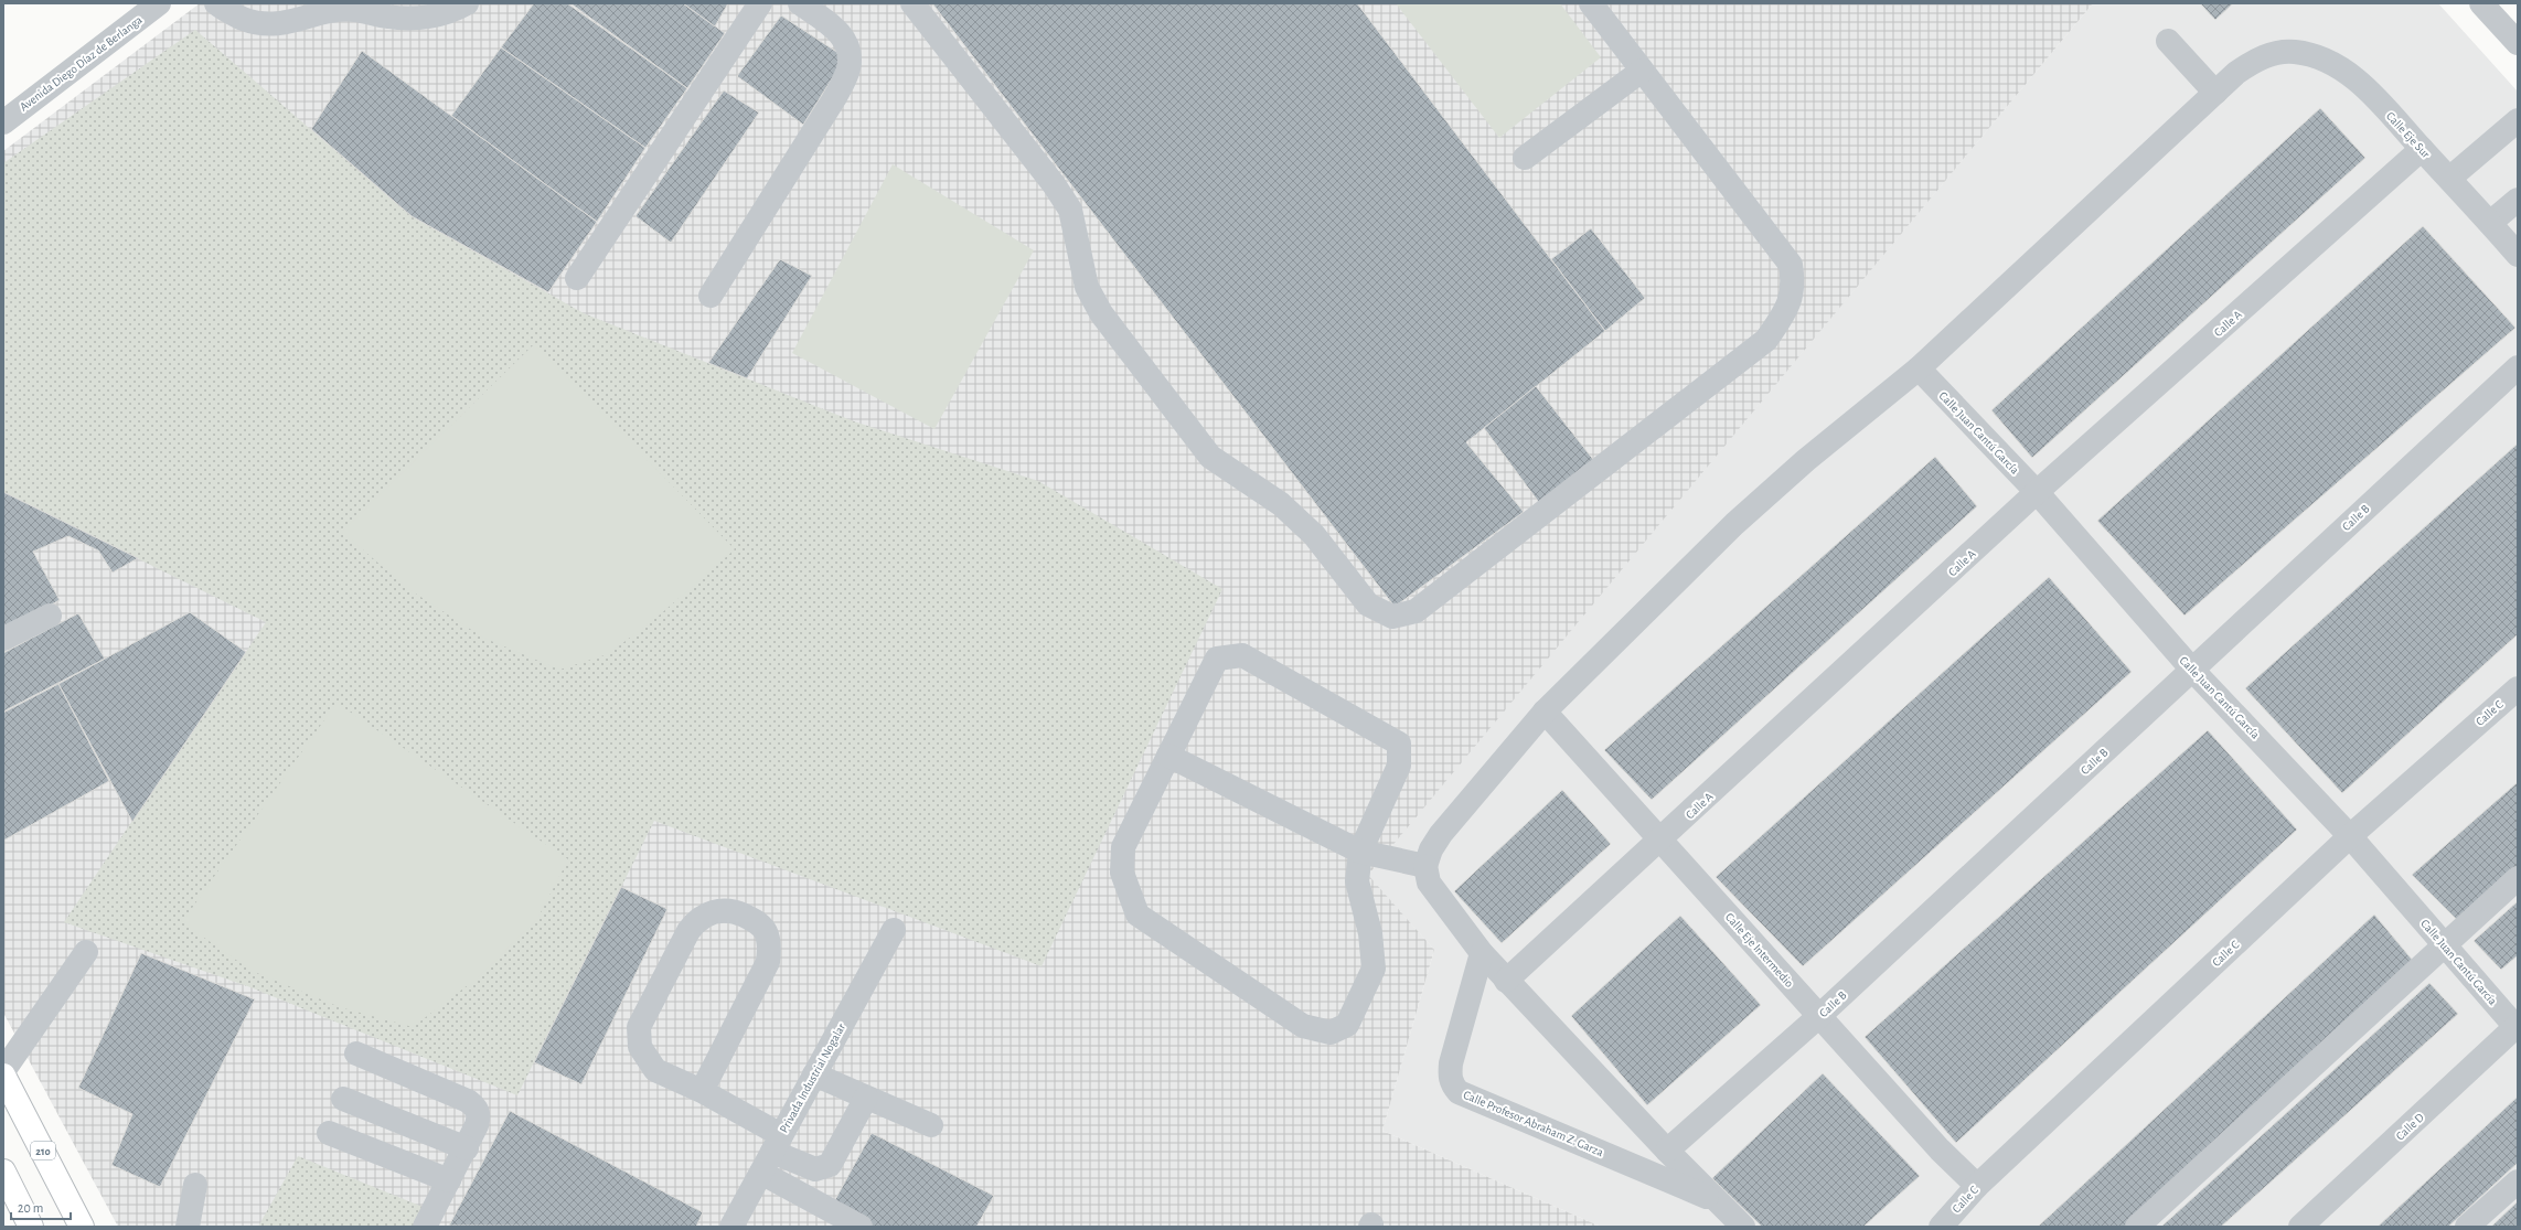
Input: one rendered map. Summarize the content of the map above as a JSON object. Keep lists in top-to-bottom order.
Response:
{
  "streets": {
    "highway": ["210"],
    "street": [
      "Avenida Diego Díaz de Berlanga",
      "Calle Eje Sur",
      "Calle A",
      "Calle Juan Cantú García",
      "Calle B",
      "Calle C",
      "Calle Eje Intermedio",
      "Privada Industrial Nogalar",
      "Calle Profesor Abraham Z. Garza",
      "Calle D"
    ]
  },
  "crossings": [
    ["Calle Eje Sur", "Calle A"],
    ["Calle A", "Calle Juan Cantú García"],
    ["Calle A", "Calle Eje Intermedio"],
    ["Calle A", "Calle Profesor Abraham Z. Garza"],
    ["Calle Juan Cantú García", "Calle B"],
    ["Calle Juan Cantú García", "Calle C"],
    ["Calle Juan Cantú García", "Calle D"],
    ["Calle B", "Calle Eje Intermedio"],
    ["Calle B", "Calle Profesor Abraham Z. Garza"],
    ["Calle C", "Calle Eje Intermedio"]
  ],
  "scale_bar": "20 m"
}
